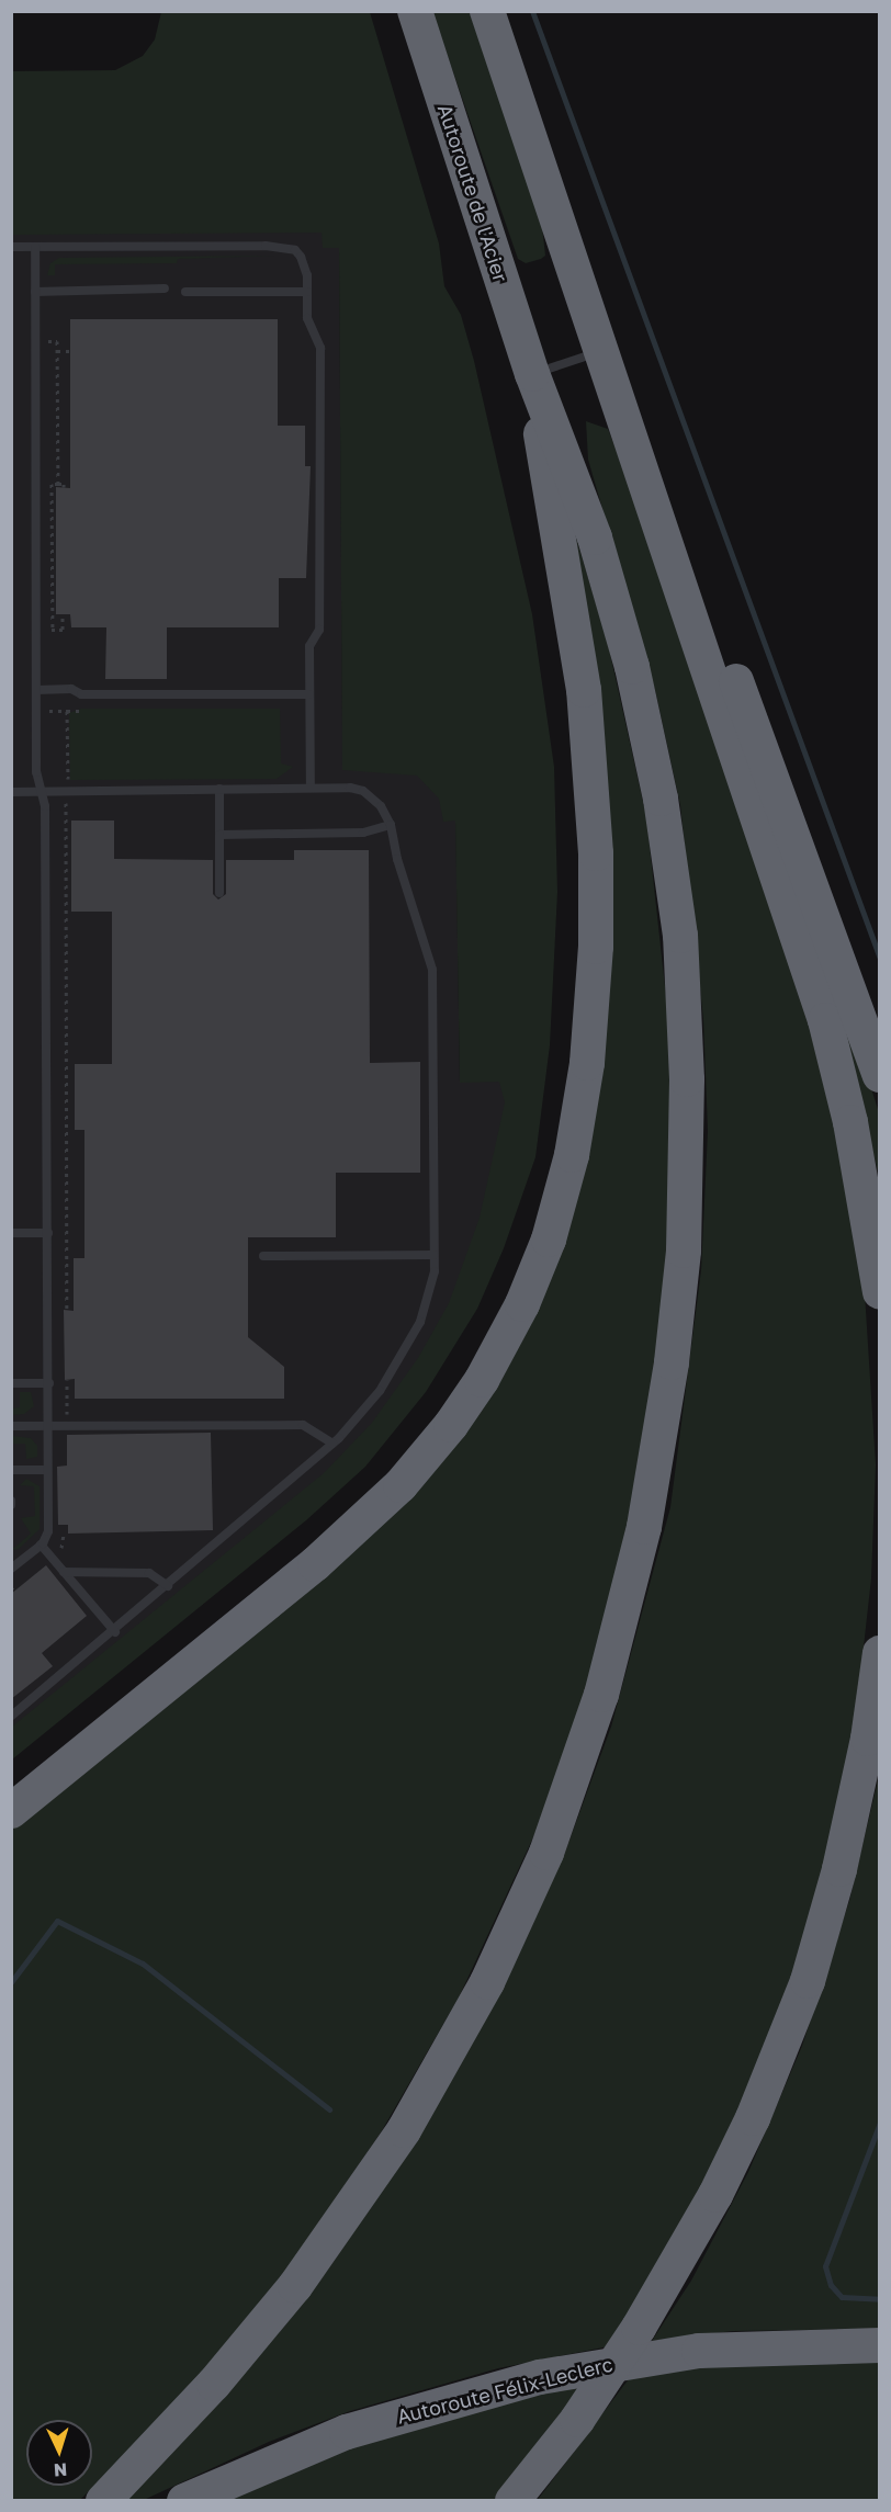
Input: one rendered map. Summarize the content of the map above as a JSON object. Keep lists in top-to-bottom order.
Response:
{
  "streets": {
    "highway": ["Autoroute de l'Acier", "Autoroute Félix-Leclerc"]
  },
  "north": "bottom"
}
